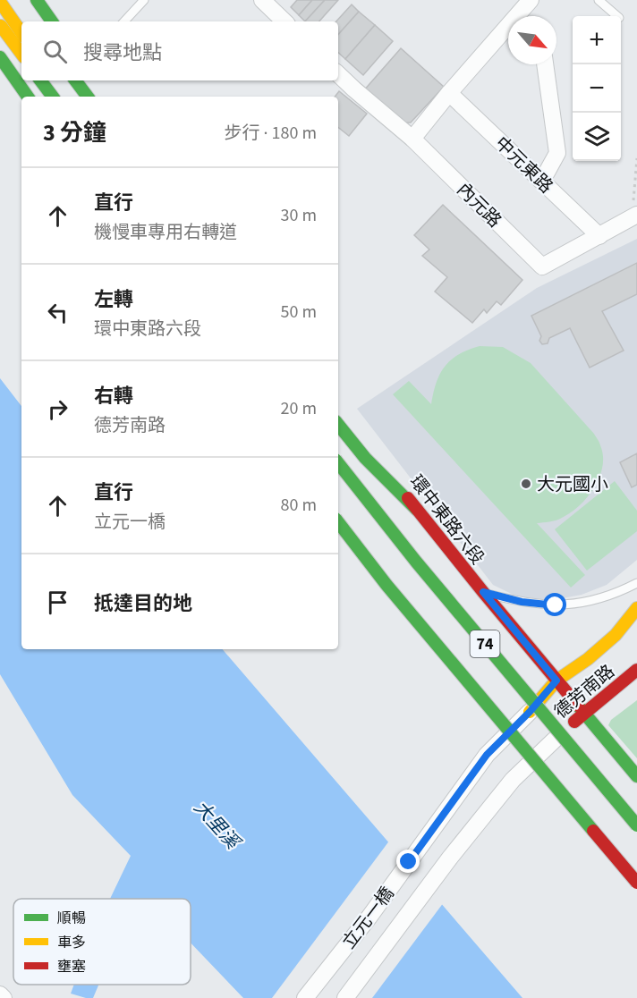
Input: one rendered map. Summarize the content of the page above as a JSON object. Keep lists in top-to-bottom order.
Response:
{
  "streets": {
    "main road": ["環中東路六段", "74", "德芳南路"],
    "street": ["中元東路", "內元路", "立元一橋"]
  },
  "crossings": [
    ["中元東路", "內元路"],
    ["環中東路六段", "德芳南路"],
    ["德芳南路", "立元一橋"]
  ],
  "water": ["大里溪"],
  "places": ["大元國小"],
  "legend": ["順暢", "車多", "壅塞"],
  "north": "bottom right",
  "page": {
    "map_buttons": ["+", "−"],
    "search": "搜尋地點",
    "heading": ["3 分鐘", "步行 · 180 m"],
    "list": [
      ["直行", "機慢車專用右轉道", "30 m"],
      ["左轉", "環中東路六段", "50 m"],
      ["右轉", "德芳南路", "20 m"],
      ["直行", "立元一橋", "80 m"],
      "抵達目的地"
    ]
  }
}
